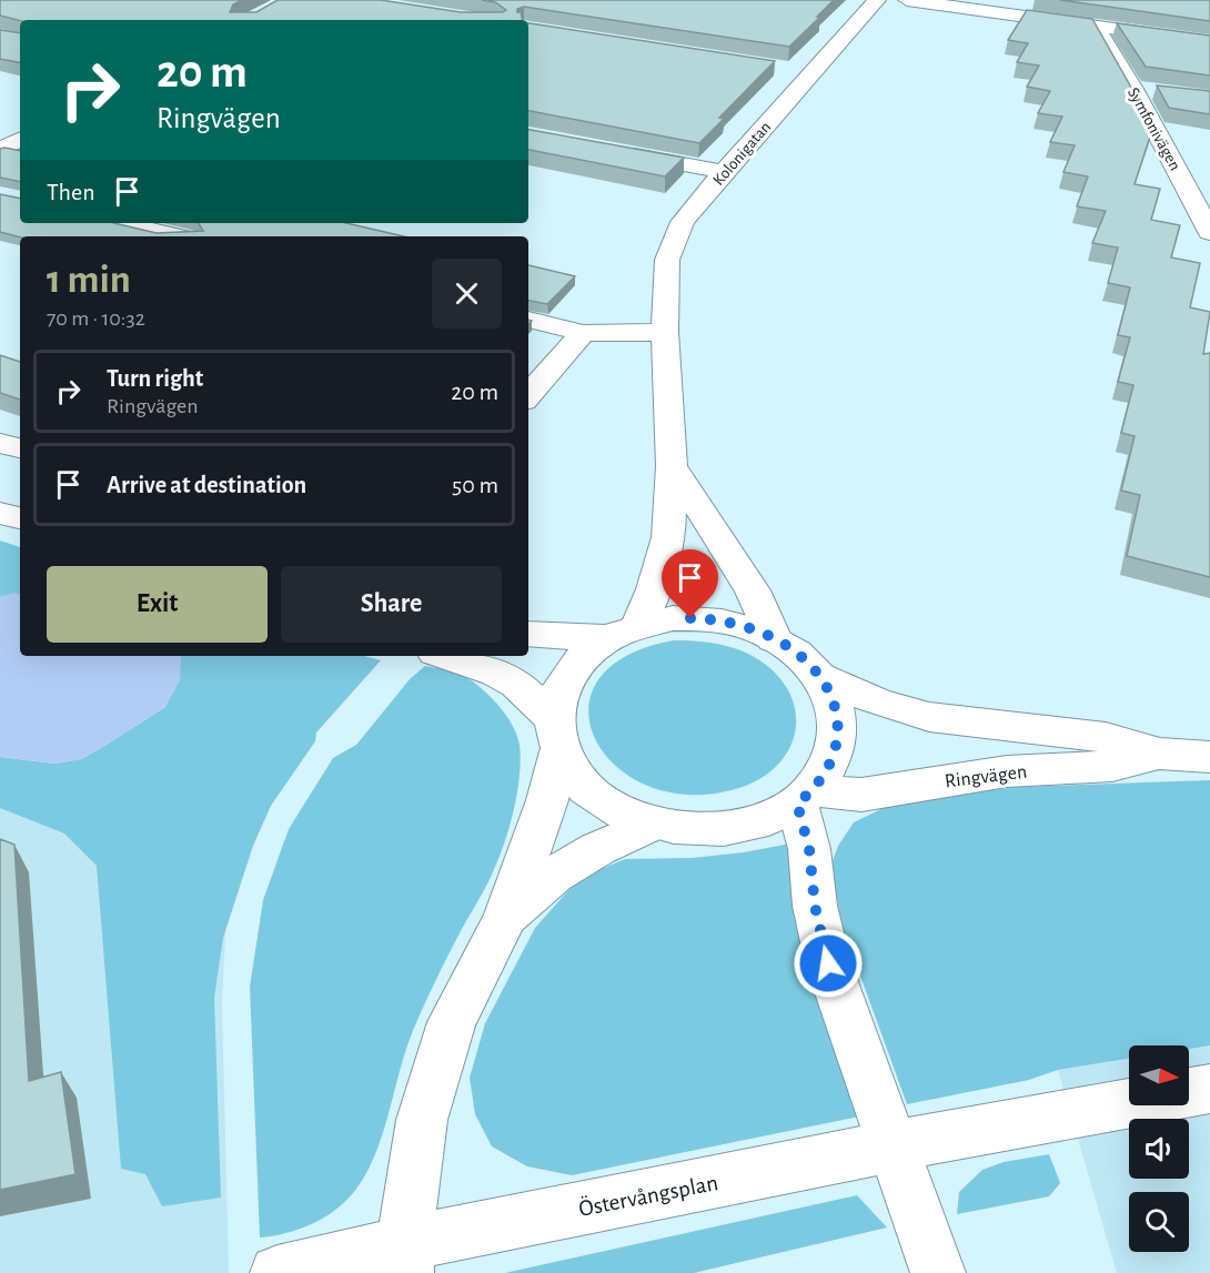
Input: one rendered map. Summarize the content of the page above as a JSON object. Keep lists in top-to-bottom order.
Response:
{
  "streets": {
    "street": [
      "Symfonivägen",
      "Kolonigatan",
      "Ringvägen",
      "Östervångsplan"
    ]
  },
  "crossings": [
    ["Kolonigatan", "Ringvägen"]
  ],
  "north": "right",
  "page": {
    "turn": ["20 m", "Ringvägen"],
    "then": "Then",
    "heading": ["1 min", "70 m · 10:32"],
    "list": [
      {
        "name": "Turn right",
        "note": "Ringvägen",
        "value": "20 m"
      },
      {
        "name": "Arrive at destination",
        "value": "50 m"
      }
    ],
    "buttons": ["Exit", "Share"]
  }
}
